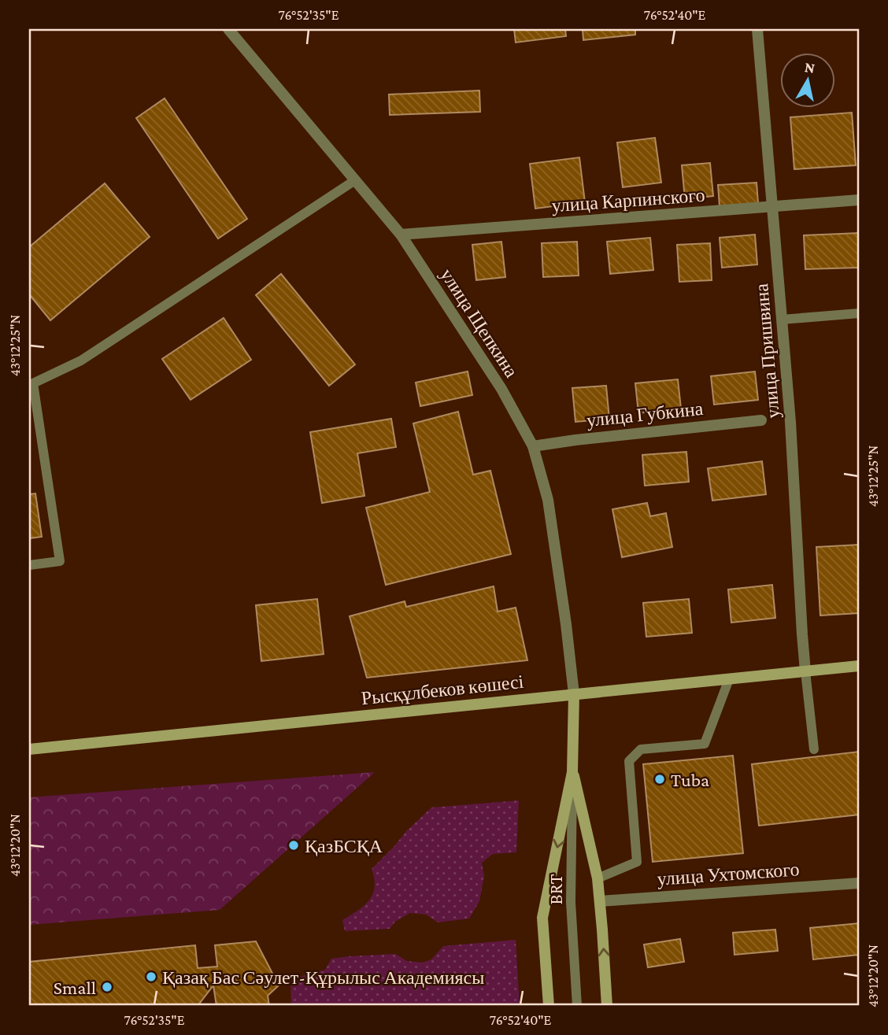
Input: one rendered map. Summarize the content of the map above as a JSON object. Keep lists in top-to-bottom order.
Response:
{
  "streets": {
    "street": [
      "улица Карпинского",
      "улица Щепкина",
      "улица Пришвина",
      "улица Губкина",
      "Рысқұлбеков көшесі",
      "улица Ухтомского"
    ],
    "lane": ["BRT"]
  },
  "crossings": [
    ["улица Карпинского", "улица Щепкина"],
    ["улица Карпинского", "улица Пришвина"],
    ["улица Щепкина", "улица Губкина"],
    ["улица Щепкина", "Рысқұлбеков көшесі"],
    ["улица Пришвина", "Рысқұлбеков көшесі"]
  ],
  "places": [
    "Tuba",
    "ҚазБСҚА",
    "Қазақ Бас Сәулет-Құрылыс Академиясы",
    "Small"
  ],
  "north": "top",
  "coordinates": [
    "76°52'35\"E",
    "76°52'40\"E",
    "43°12'25\"N",
    "43°12'20\"N"
  ]
}
